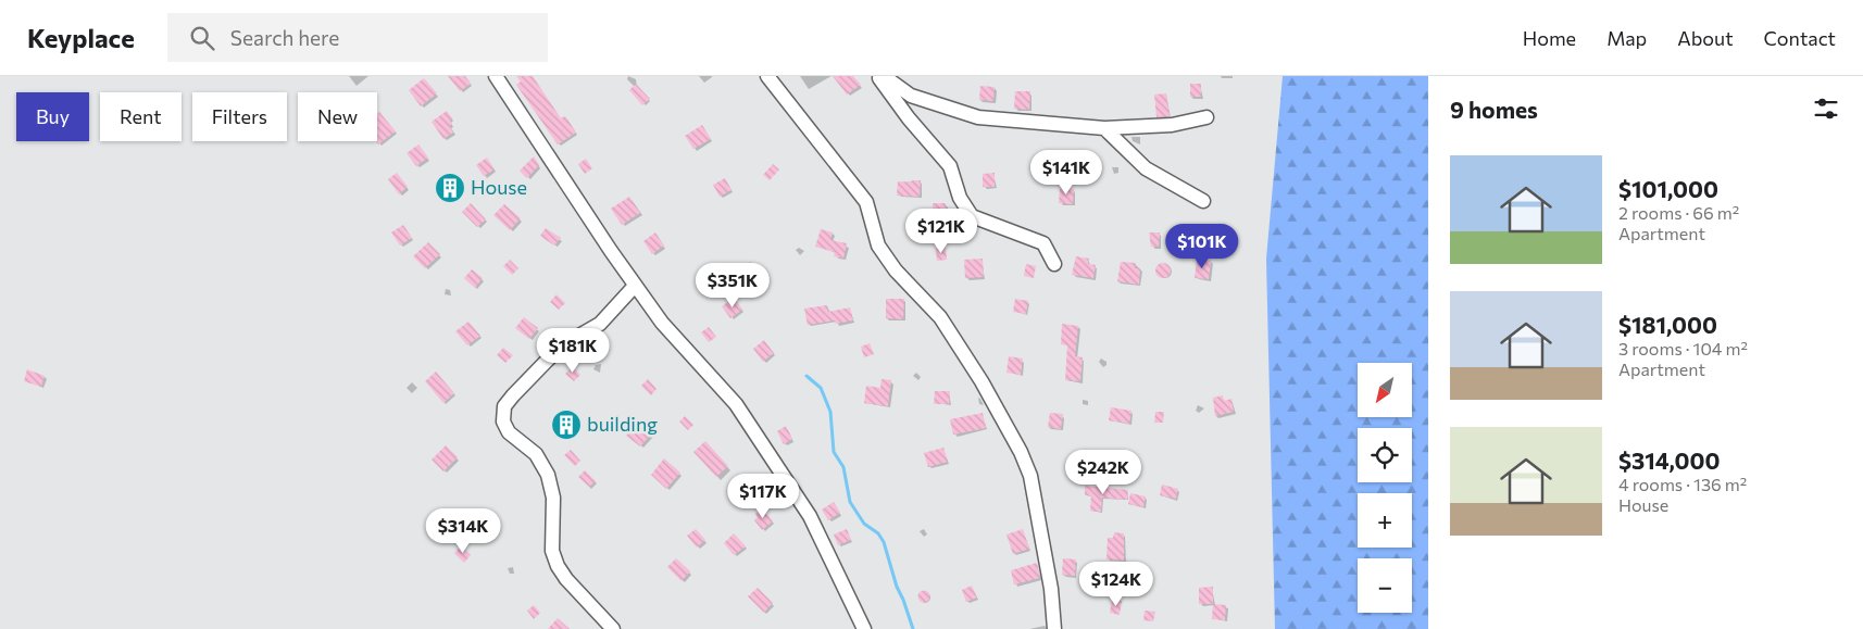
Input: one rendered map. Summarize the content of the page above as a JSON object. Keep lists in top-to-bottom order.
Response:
{
  "places": {
    "building": ["House", "building"]
  },
  "north": "bottom left",
  "page": {
    "header": "Keyplace",
    "search": "Search here",
    "nav": [
      "Home",
      "Map",
      "About",
      "Contact"
    ],
    "heading": "9 homes",
    "chip": [
      "Buy",
      "Rent",
      "Filters",
      "New"
    ],
    "list": [
      {
        "name": "$101,000",
        "note": "2 rooms · 66 m² · Apartment"
      },
      {
        "name": "$181,000",
        "note": "3 rooms · 104 m² · Apartment"
      },
      {
        "name": "$314,000",
        "note": "4 rooms · 136 m² · House"
      }
    ],
    "price": [
      "$141K",
      "$121K",
      "$101K",
      "$351K",
      "$181K",
      "$242K",
      "$117K",
      "$314K",
      "$124K"
    ],
    "map_buttons": ["+", "−"]
  }
}
